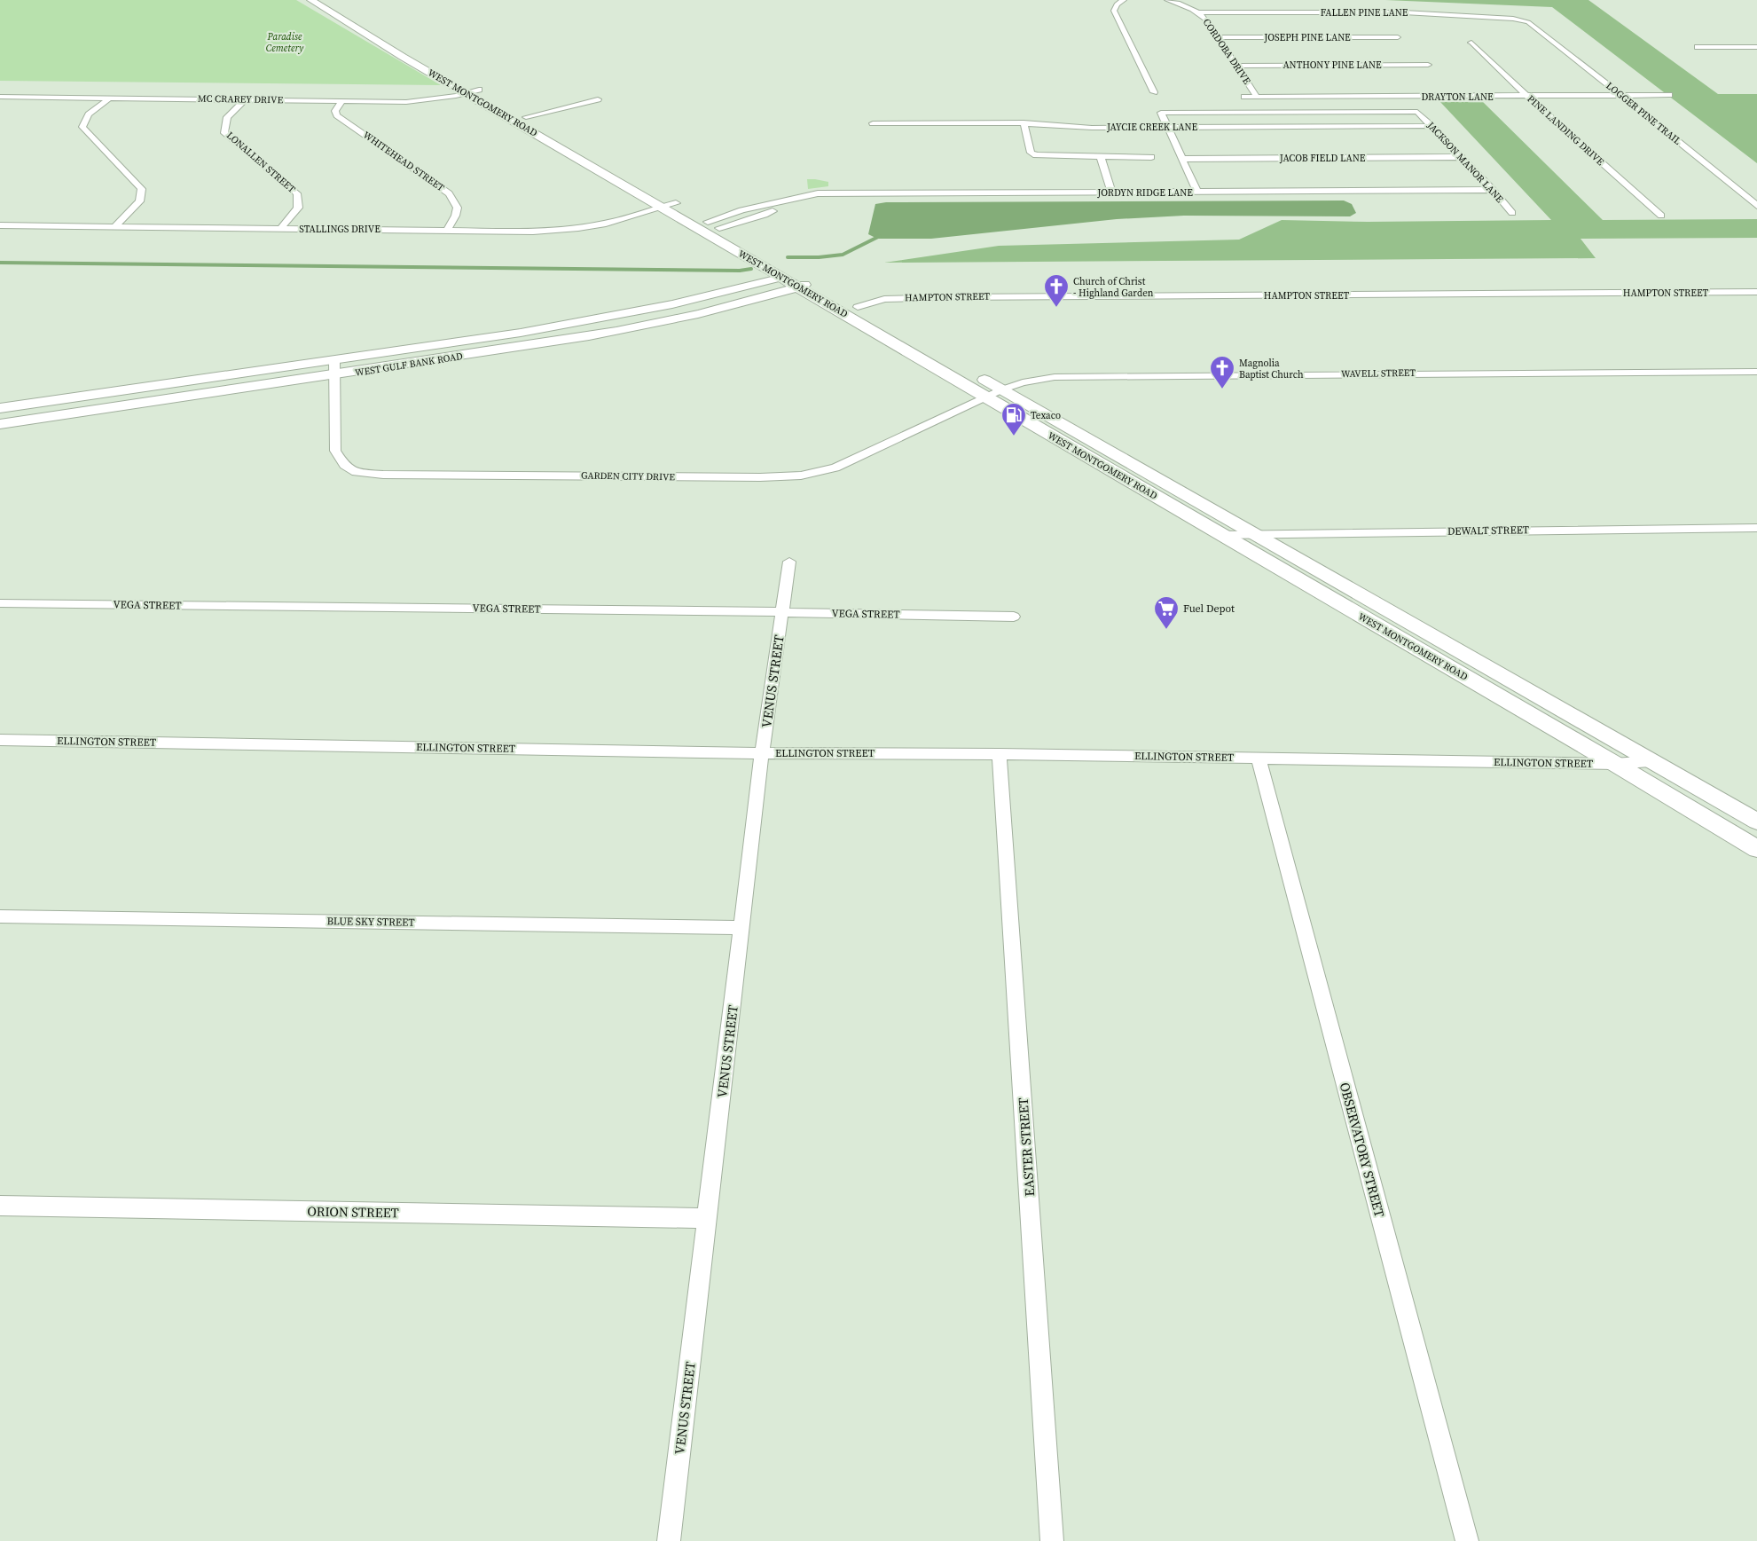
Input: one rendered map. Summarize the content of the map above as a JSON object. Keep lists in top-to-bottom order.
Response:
{
  "streets": {
    "main road": ["WEST MONTGOMERY ROAD", "WEST GULF BANK ROAD"],
    "street": [
      "FALLEN PINE LANE",
      "JOSEPH PINE LANE",
      "CORDOBA DRIVE",
      "ANTHONY PINE LANE",
      "DRAYTON LANE",
      "MC CRAREY DRIVE",
      "LOGGER PINE TRAIL",
      "JAYCIE CREEK LANE",
      "PINE LANDING DRIVE",
      "JACOB FIELD LANE",
      "WHITEHEAD STREET",
      "LONALLEN STREET",
      "JACKSON MANOR LANE",
      "JORDYN RIDGE LANE",
      "STALLINGS DRIVE",
      "HAMPTON STREET",
      "WAVELL STREET",
      "GARDEN CITY DRIVE",
      "DEWALT STREET",
      "VEGA STREET",
      "VENUS STREET",
      "ELLINGTON STREET",
      "BLUE SKY STREET",
      "EASTER STREET",
      "OBSERVATORY STREET",
      "ORION STREET"
    ]
  },
  "crossings": [
    ["FALLEN PINE LANE", "CORDOBA DRIVE"],
    ["FALLEN PINE LANE", "LOGGER PINE TRAIL"],
    ["JOSEPH PINE LANE", "CORDOBA DRIVE"],
    ["CORDOBA DRIVE", "ANTHONY PINE LANE"],
    ["CORDOBA DRIVE", "DRAYTON LANE"],
    ["DRAYTON LANE", "LOGGER PINE TRAIL"],
    ["DRAYTON LANE", "PINE LANDING DRIVE"],
    ["MC CRAREY DRIVE", "WEST MONTGOMERY ROAD"],
    ["MC CRAREY DRIVE", "WHITEHEAD STREET"],
    ["MC CRAREY DRIVE", "LONALLEN STREET"],
    ["WEST MONTGOMERY ROAD", "JORDYN RIDGE LANE"],
    ["WEST MONTGOMERY ROAD", "STALLINGS DRIVE"],
    ["WEST MONTGOMERY ROAD", "HAMPTON STREET"],
    ["WEST MONTGOMERY ROAD", "WEST GULF BANK ROAD"],
    ["WEST MONTGOMERY ROAD", "WAVELL STREET"],
    ["WEST MONTGOMERY ROAD", "GARDEN CITY DRIVE"],
    ["WEST MONTGOMERY ROAD", "DEWALT STREET"],
    ["WEST MONTGOMERY ROAD", "ELLINGTON STREET"],
    ["JAYCIE CREEK LANE", "JACKSON MANOR LANE"],
    ["JACOB FIELD LANE", "JACKSON MANOR LANE"],
    ["WHITEHEAD STREET", "STALLINGS DRIVE"],
    ["LONALLEN STREET", "STALLINGS DRIVE"],
    ["JACKSON MANOR LANE", "JORDYN RIDGE LANE"],
    ["WEST GULF BANK ROAD", "GARDEN CITY DRIVE"],
    ["WAVELL STREET", "GARDEN CITY DRIVE"],
    ["VEGA STREET", "VENUS STREET"],
    ["VENUS STREET", "ELLINGTON STREET"],
    ["VENUS STREET", "BLUE SKY STREET"],
    ["VENUS STREET", "ORION STREET"],
    ["ELLINGTON STREET", "EASTER STREET"],
    ["ELLINGTON STREET", "OBSERVATORY STREET"]
  ],
  "parks": ["Paradise Cemetery"],
  "places": {
    "church": ["Church of Christ - Highland Garden", "Magnolia Baptist Church"],
    "fuel station": ["Texaco"],
    "supermarket": ["Fuel Depot"]
  }
}
